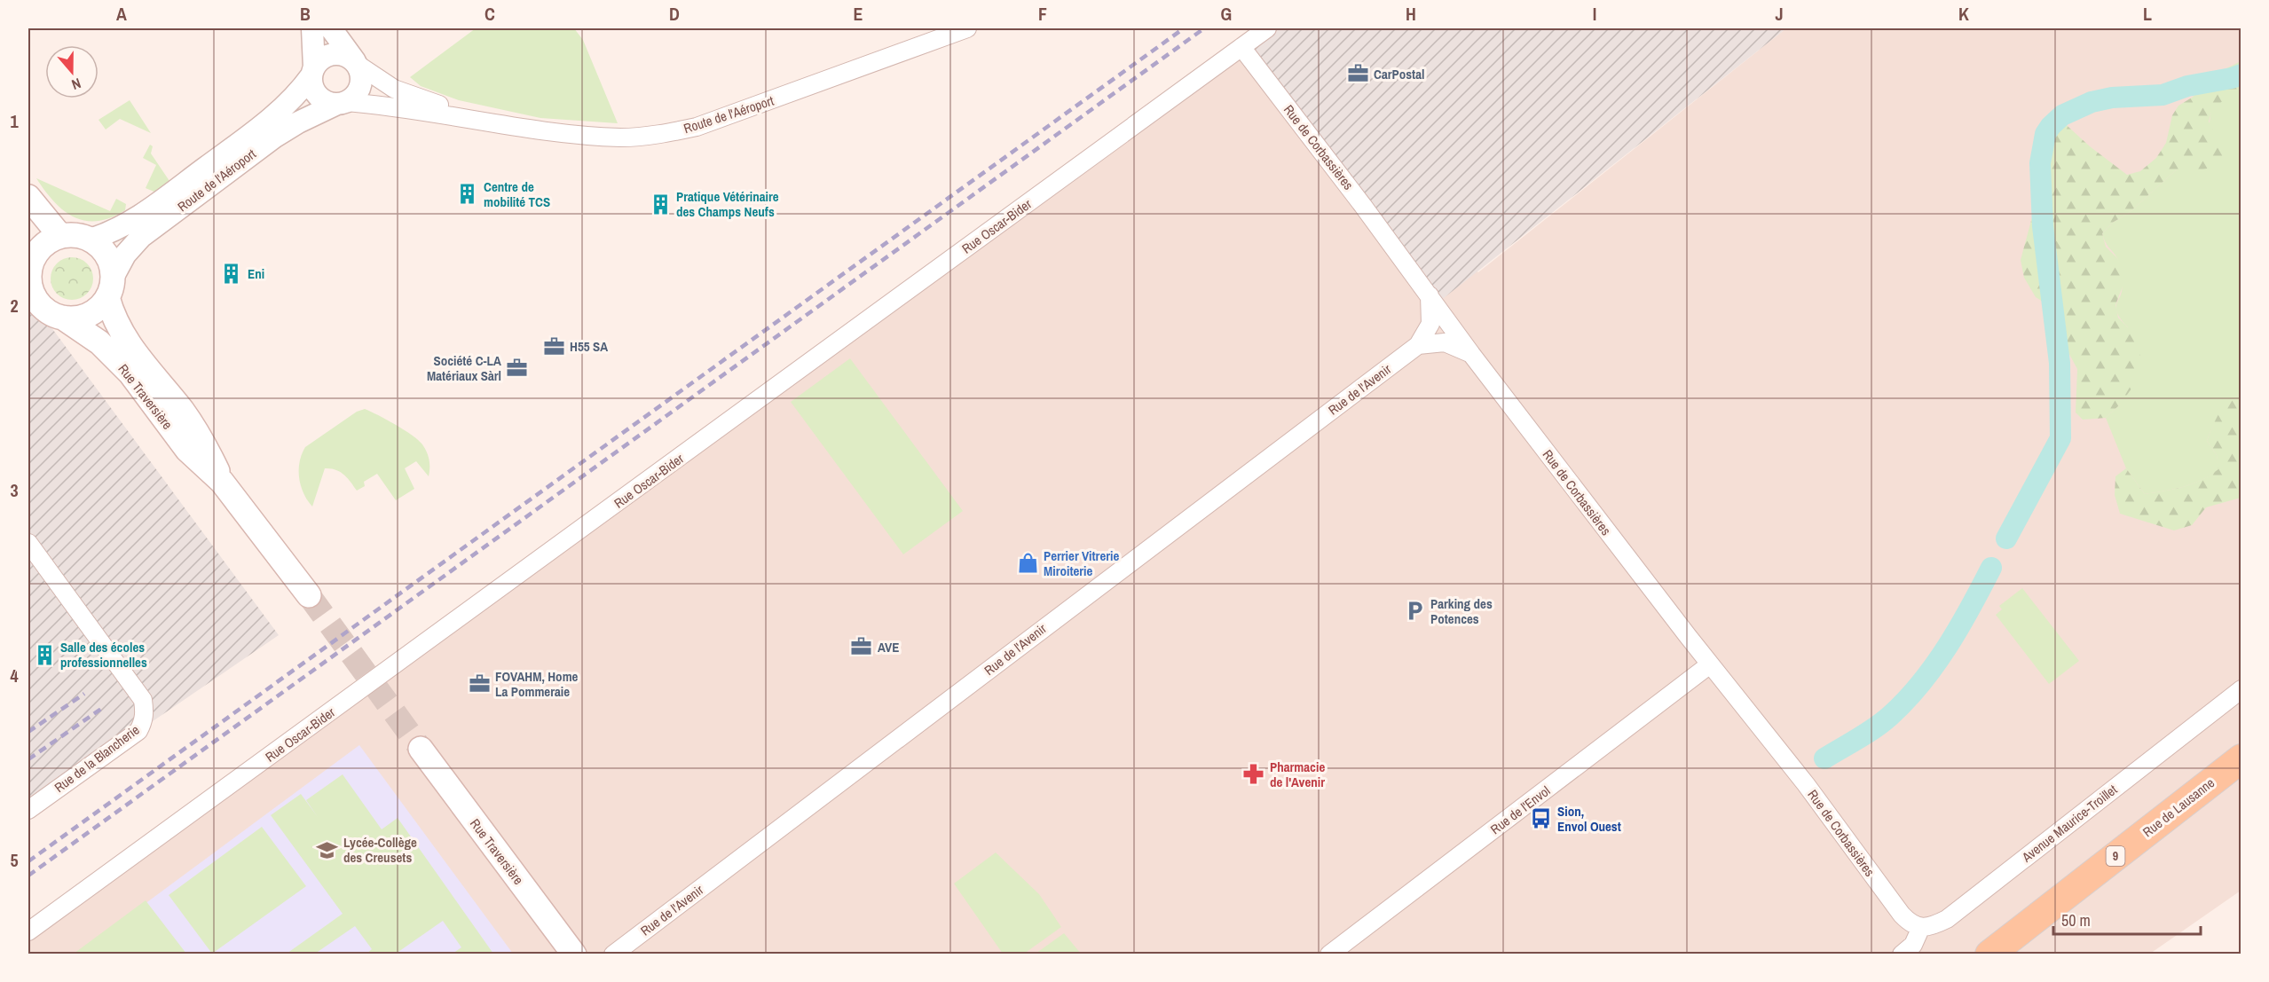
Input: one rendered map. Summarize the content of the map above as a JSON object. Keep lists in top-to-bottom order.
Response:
{
  "streets": {
    "main road": ["Rue Traversière", "Rue de Lausanne", "9"],
    "street": [
      "Route de l'Aéroport",
      "Rue de Corbassières",
      "Rue Oscar-Bider",
      "Rue de l'Avenir",
      "Rue de la Blancherie",
      "Rue de l'Envol",
      "Avenue Maurice-Troillet"
    ]
  },
  "crossings": [
    ["Route de l'Aéroport", "Rue Traversière"],
    ["Rue de Corbassières", "Rue Oscar-Bider"],
    ["Rue de Corbassières", "Rue de l'Avenir"],
    ["Rue de Corbassières", "Rue de l'Envol"],
    ["Rue de Corbassières", "Avenue Maurice-Troillet"]
  ],
  "places": {
    "office": [
      "CarPostal",
      "H55 SA",
      "Société C-LA Matériaux Sàrl",
      "AVE",
      "FOVAHM, Home La Pommeraie"
    ],
    "building": [
      "Centre de mobilité TCS",
      "Pratique Vétérinaire des Champs Neufs",
      "Eni",
      "Salle des écoles professionnelles"
    ],
    "shop": ["Perrier Vitrerie Miroiterie"],
    "parking": ["Parking des Potences"],
    "pharmacy": ["Pharmacie de l'Avenir"],
    "bus stop": ["Sion, Envol Ouest"],
    "school or university": ["Lycée-Collège des Creusets"]
  },
  "scale_bar": "50 m",
  "north": "bottom",
  "grid": {
    "columns": [
      "A",
      "B",
      "C",
      "D",
      "E",
      "F",
      "G",
      "H",
      "I",
      "J",
      "K",
      "L"
    ],
    "rows": [
      "1",
      "2",
      "3",
      "4",
      "5"
    ]
  }
}
